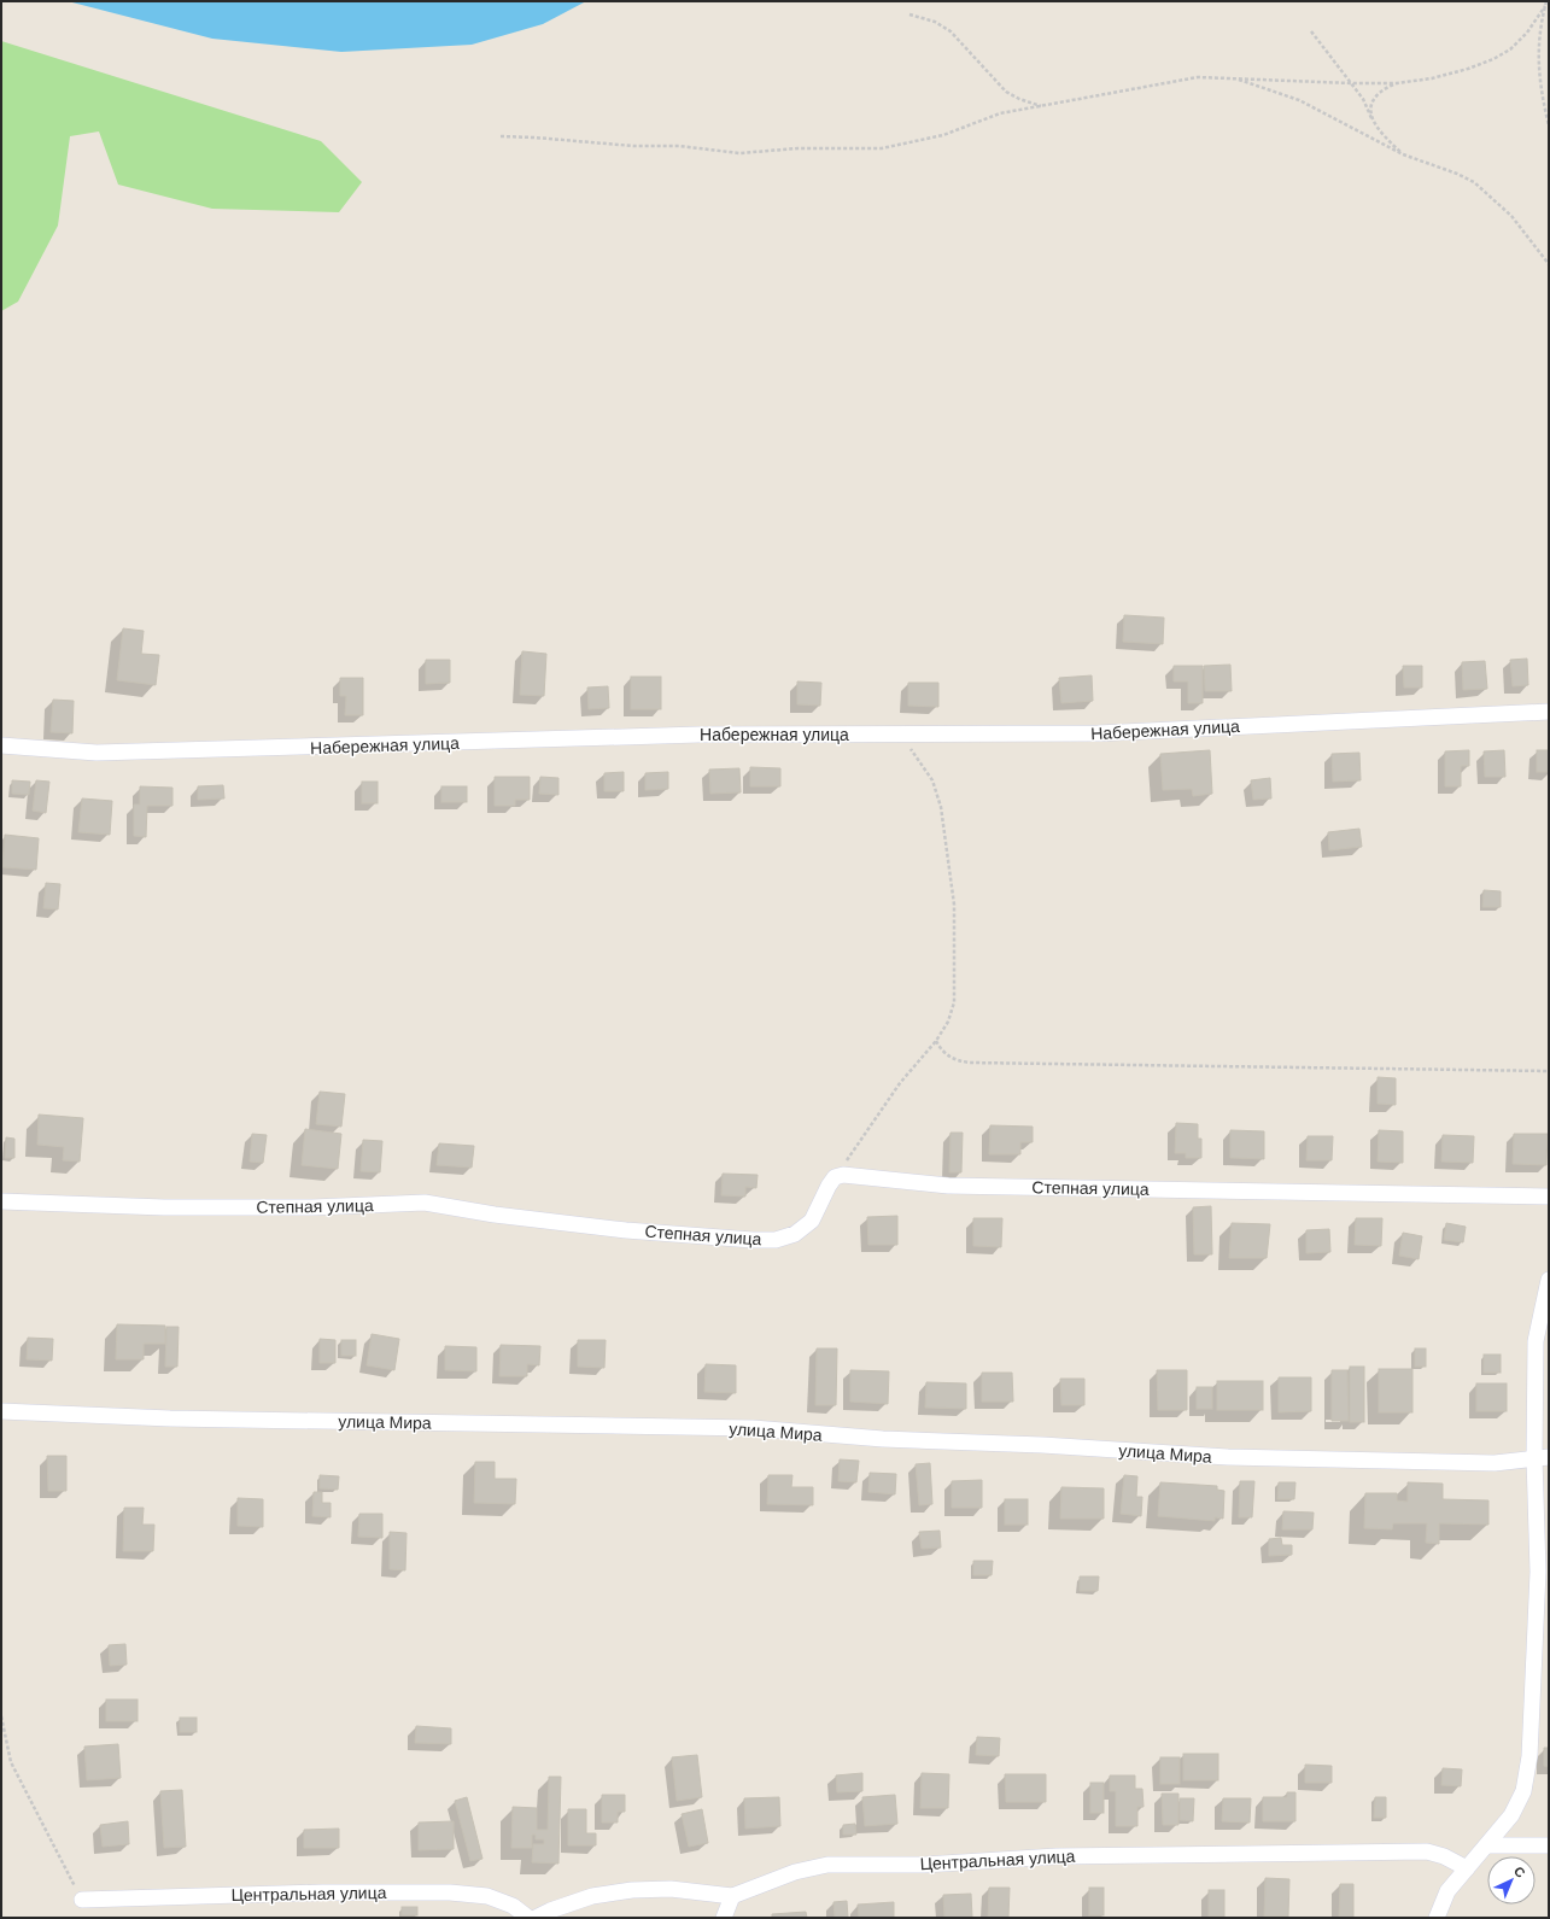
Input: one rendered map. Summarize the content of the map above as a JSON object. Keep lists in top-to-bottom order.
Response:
{
  "streets": {
    "street": [
      "Набережная улица",
      "Степная улица",
      "улица Мира",
      "Центральная улица"
    ]
  },
  "north": "top right"
}
